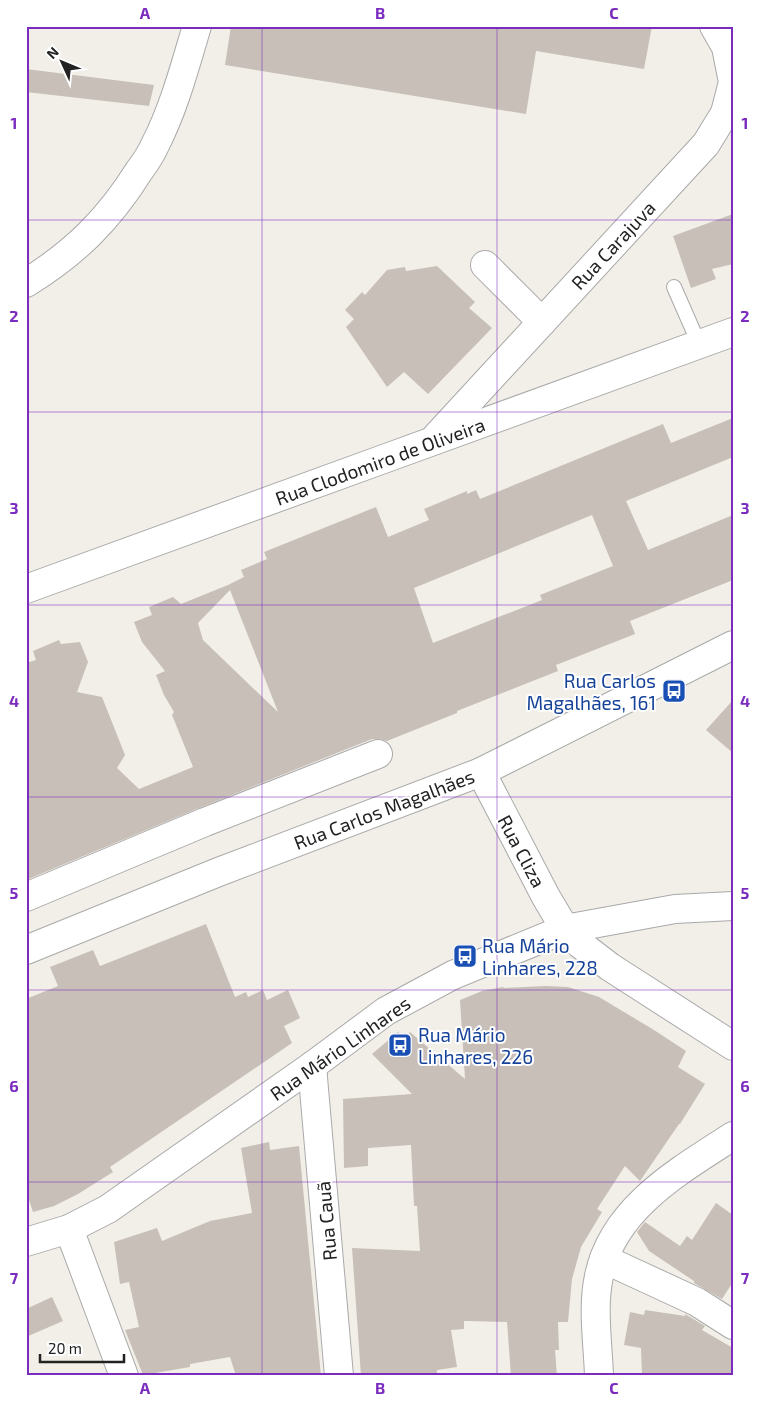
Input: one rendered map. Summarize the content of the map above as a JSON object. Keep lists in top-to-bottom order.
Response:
{
  "streets": {
    "street": [
      "Rua Carajuva",
      "Rua Clodomiro de Oliveira",
      "Rua Carlos Magalhães",
      "Rua Cliza",
      "Rua Mário Linhares",
      "Rua Cauã"
    ]
  },
  "crossings": [
    ["Rua Carajuva", "Rua Clodomiro de Oliveira"],
    ["Rua Carlos Magalhães", "Rua Cliza"],
    ["Rua Cliza", "Rua Mário Linhares"],
    ["Rua Mário Linhares", "Rua Cauã"]
  ],
  "places": {
    "bus stop": ["Rua Carlos Magalhães, 161", "Rua Mário Linhares, 228", "Rua Mário Linhares, 226"]
  },
  "scale_bar": "20 m",
  "north": "top left",
  "grid": {
    "columns": ["A", "B", "C"],
    "rows": [
      "1",
      "2",
      "3",
      "4",
      "5",
      "6",
      "7"
    ]
  }
}
